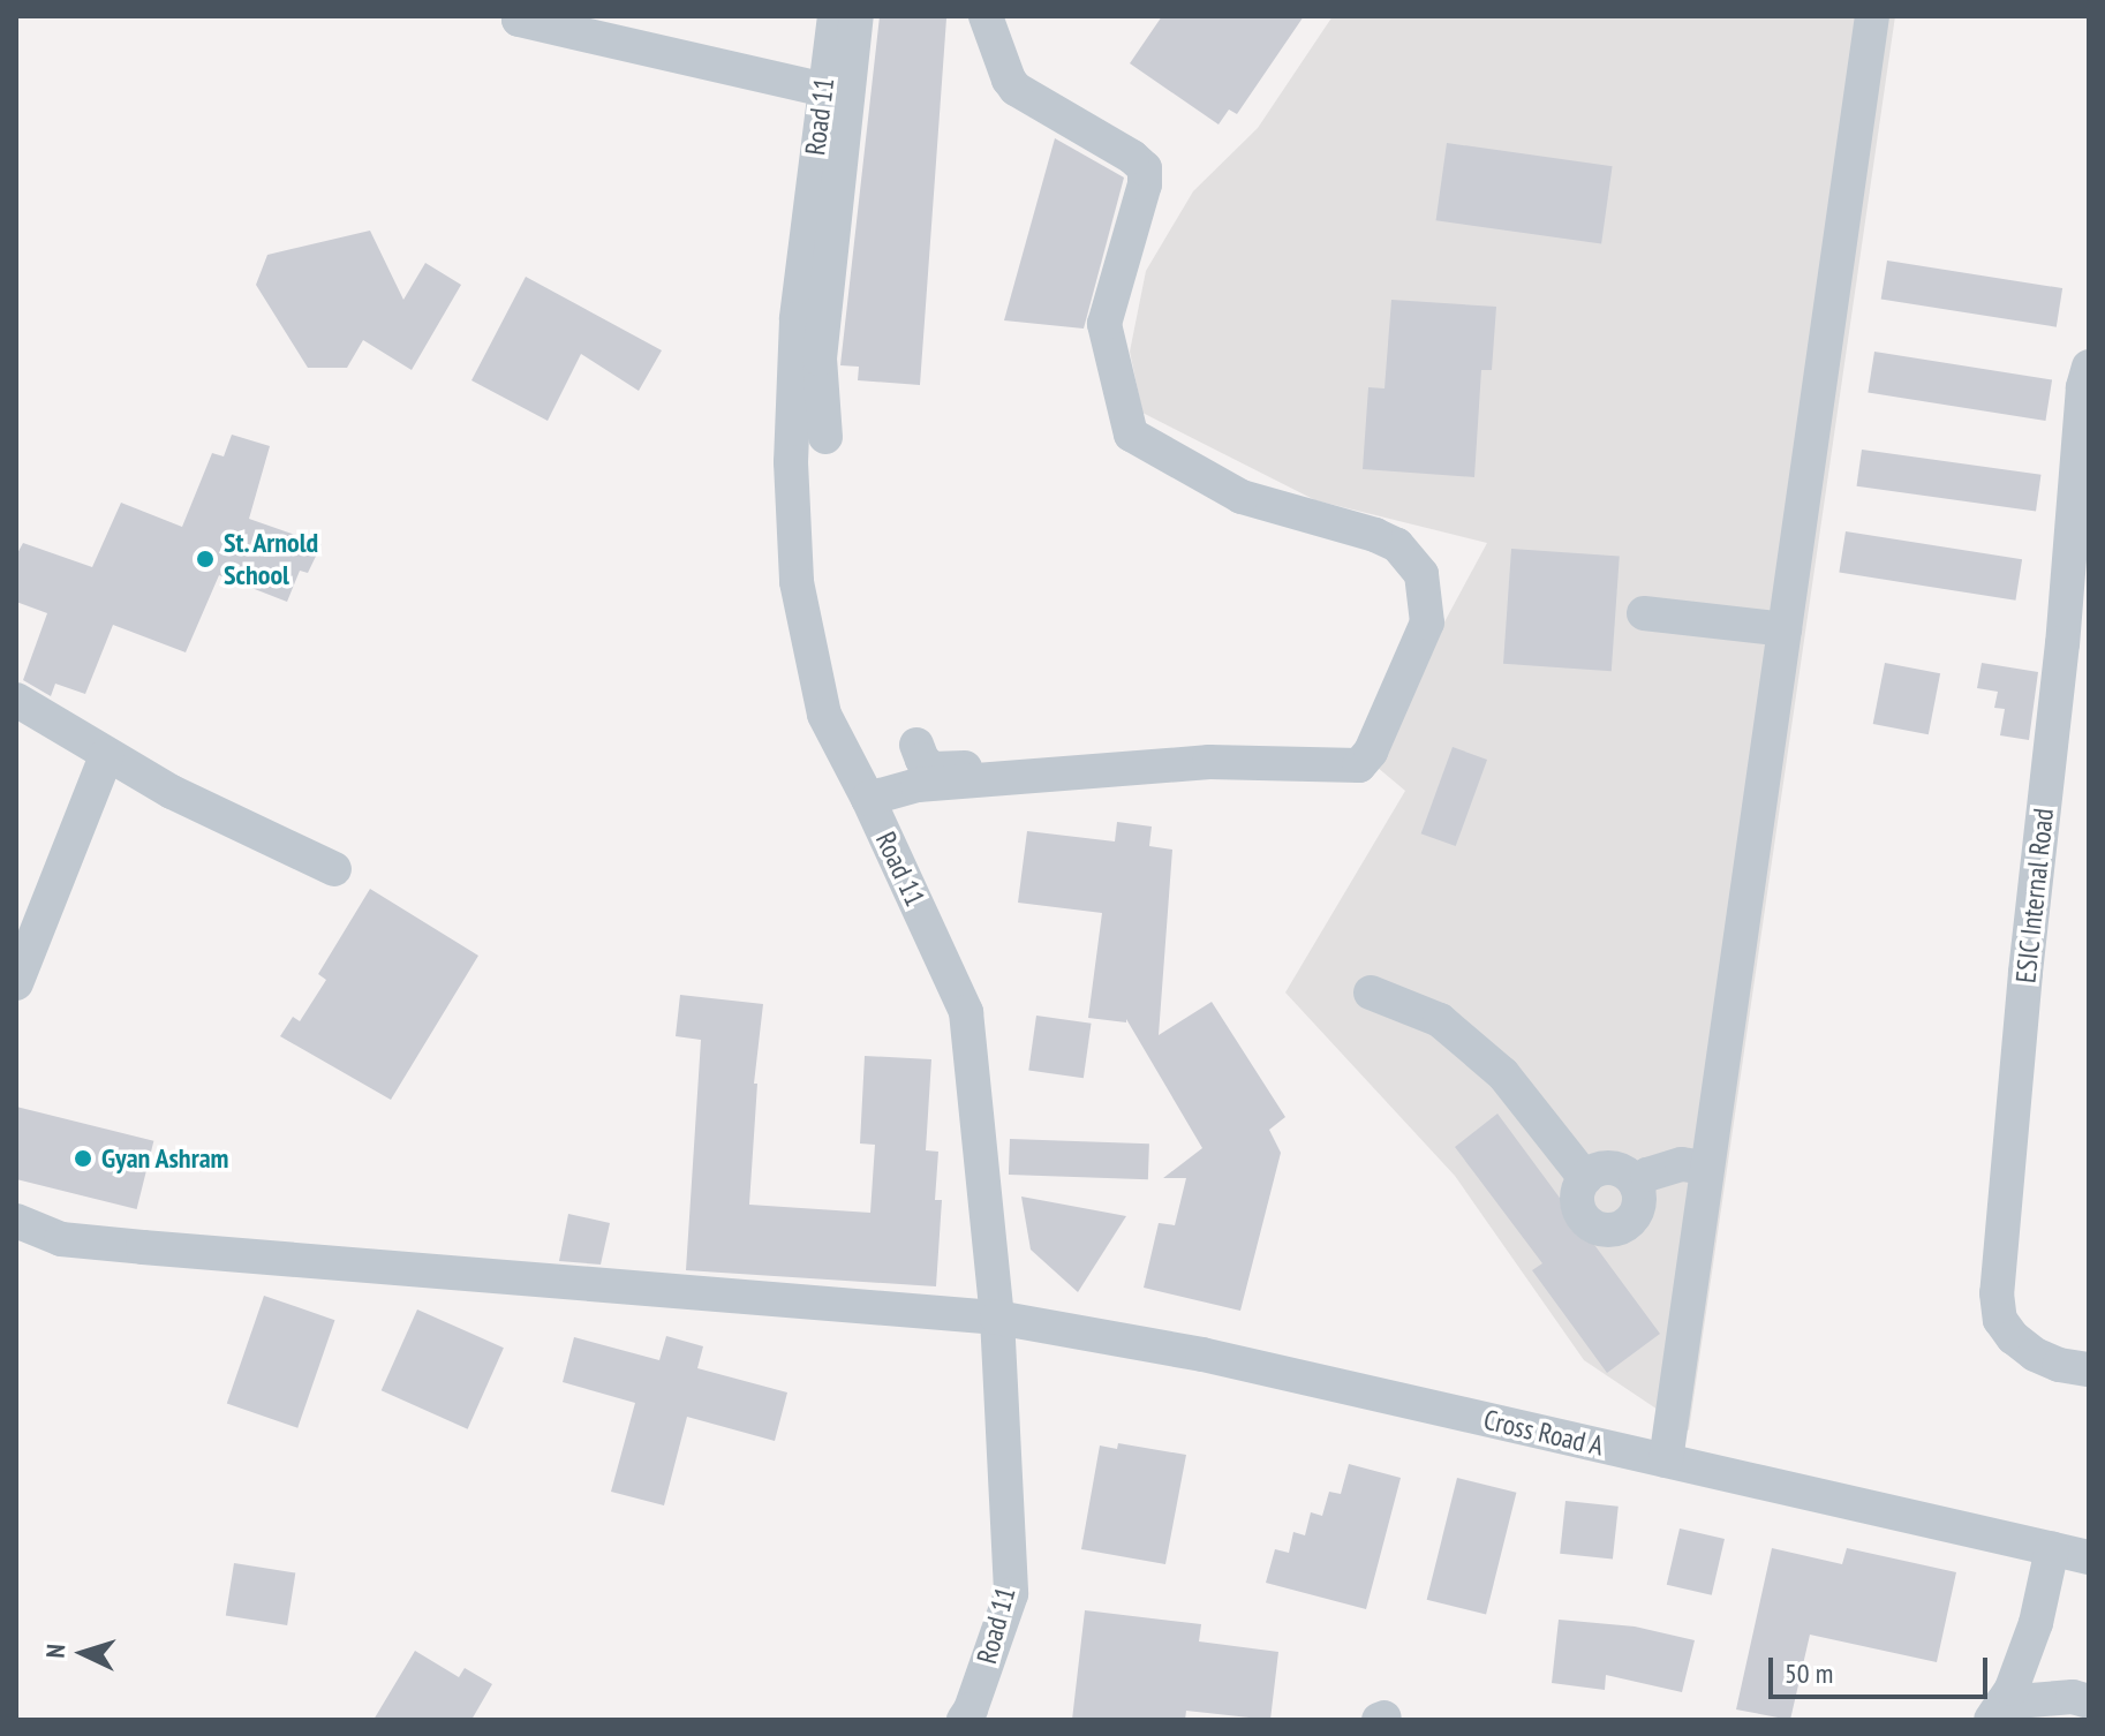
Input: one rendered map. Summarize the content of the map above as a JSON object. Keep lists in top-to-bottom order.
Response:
{
  "streets": {
    "street": ["Road 11", "ESIC Internal Road", "Cross Road A"]
  },
  "crossings": [
    ["Road 11", "Cross Road A"]
  ],
  "places": ["St. Arnold School", "Gyan Ashram"],
  "scale_bar": "50 m",
  "north": "left"
}
